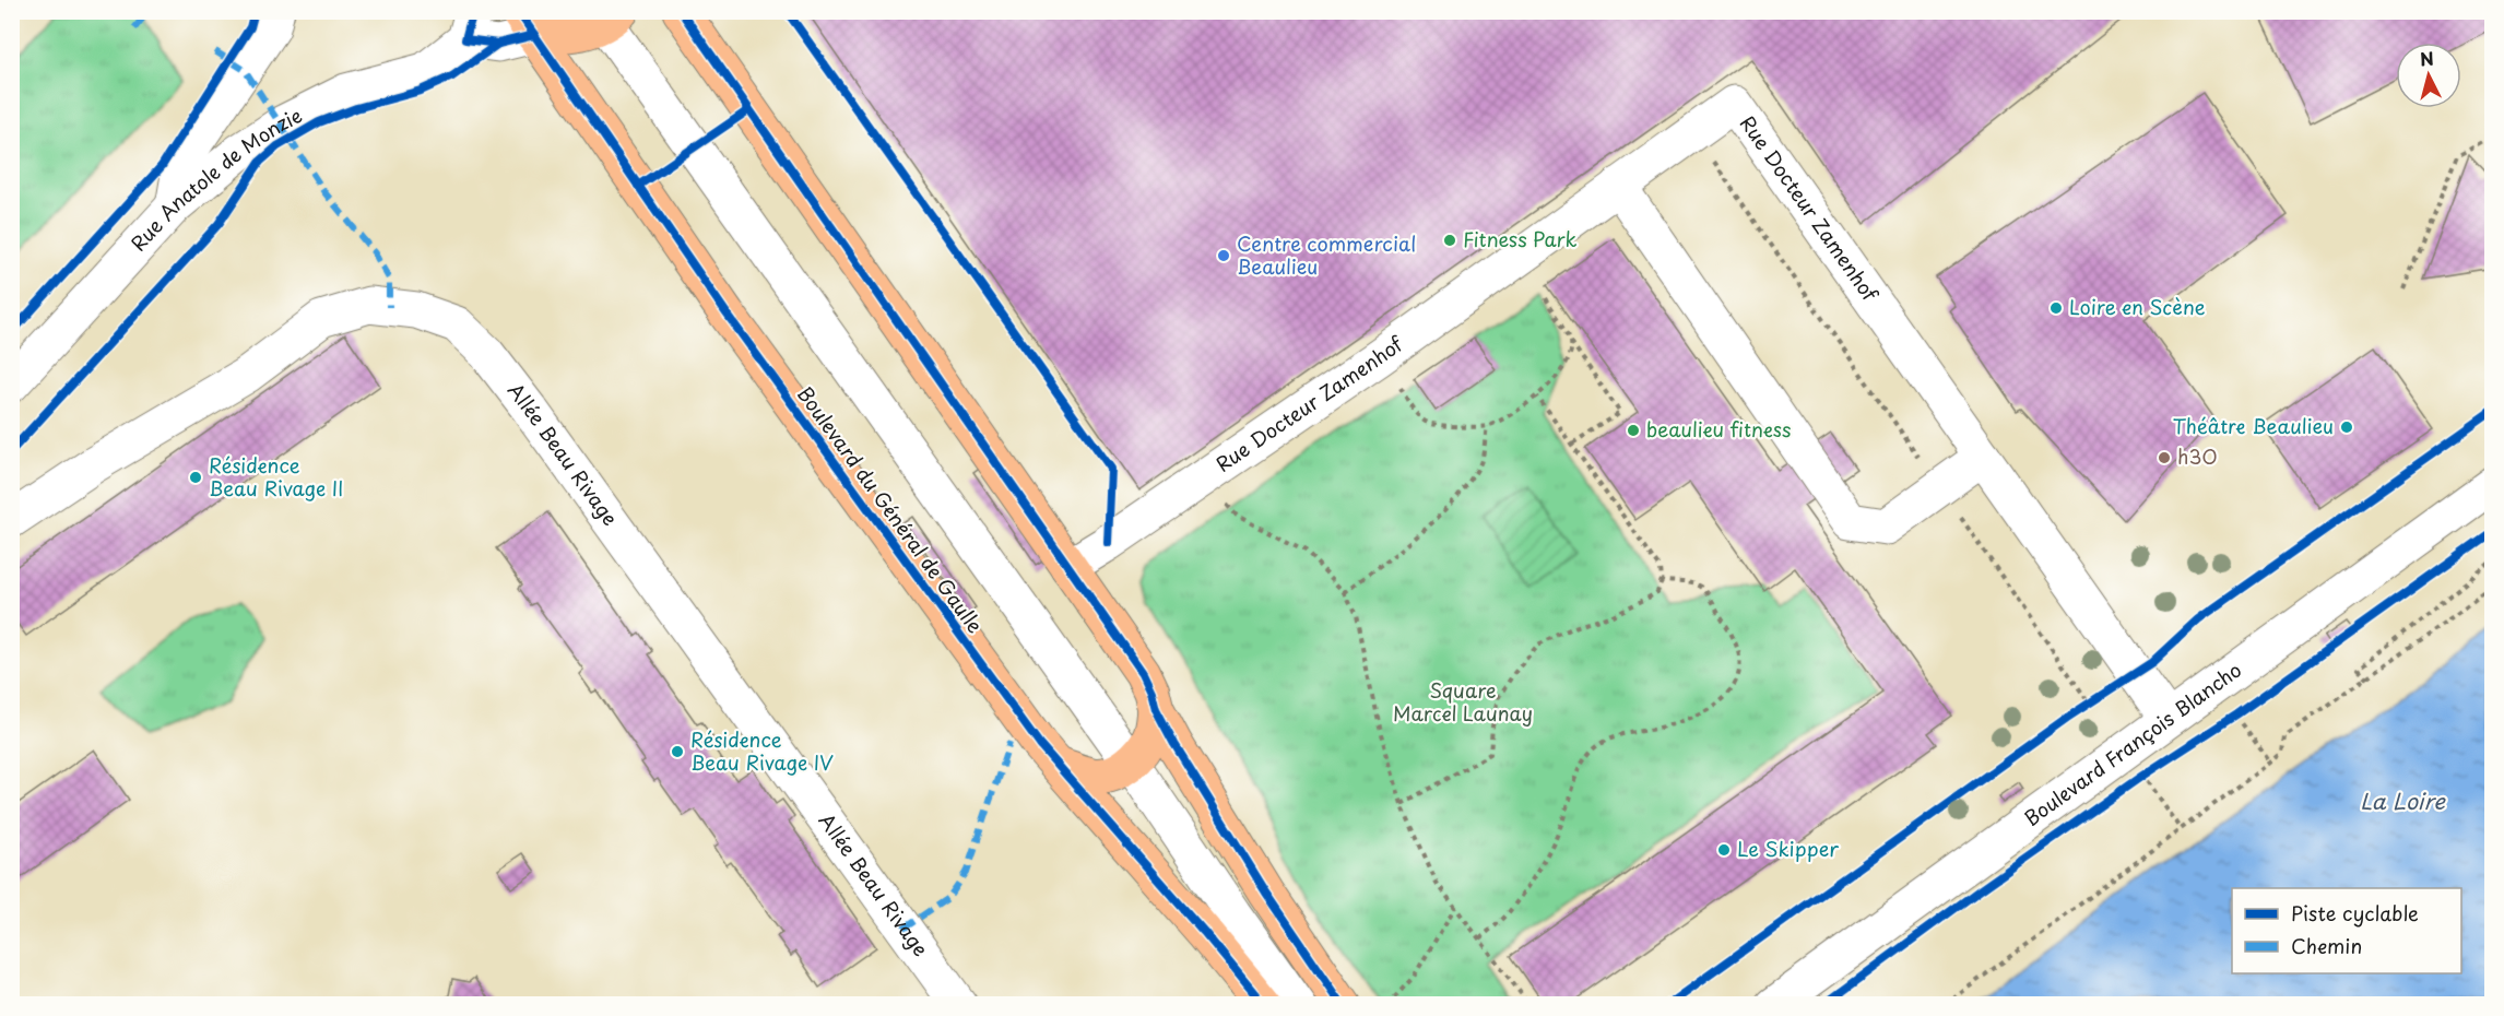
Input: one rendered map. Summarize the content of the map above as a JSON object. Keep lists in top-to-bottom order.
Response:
{
  "streets": {
    "main road": ["Boulevard du Général de Gaulle"],
    "street": [
      "Rue Anatole de Monzie",
      "Rue Docteur Zamenhof",
      "Allée Beau Rivage",
      "Boulevard François Blancho"
    ]
  },
  "crossings": [
    ["Rue Anatole de Monzie", "Boulevard du Général de Gaulle"],
    ["Rue Docteur Zamenhof", "Boulevard François Blancho"]
  ],
  "water": ["La Loire"],
  "parks": ["Square Marcel Launay"],
  "places": [
    "Fitness Park",
    "Centre commercial Beaulieu",
    "Loire en Scène",
    "Théâtre Beaulieu",
    "beaulieu fitness",
    "h3O",
    "Résidence Beau Rivage II",
    "Résidence Beau Rivage IV",
    "Le Skipper"
  ],
  "legend": ["Piste cyclable", "Chemin"],
  "north": "top"
}
